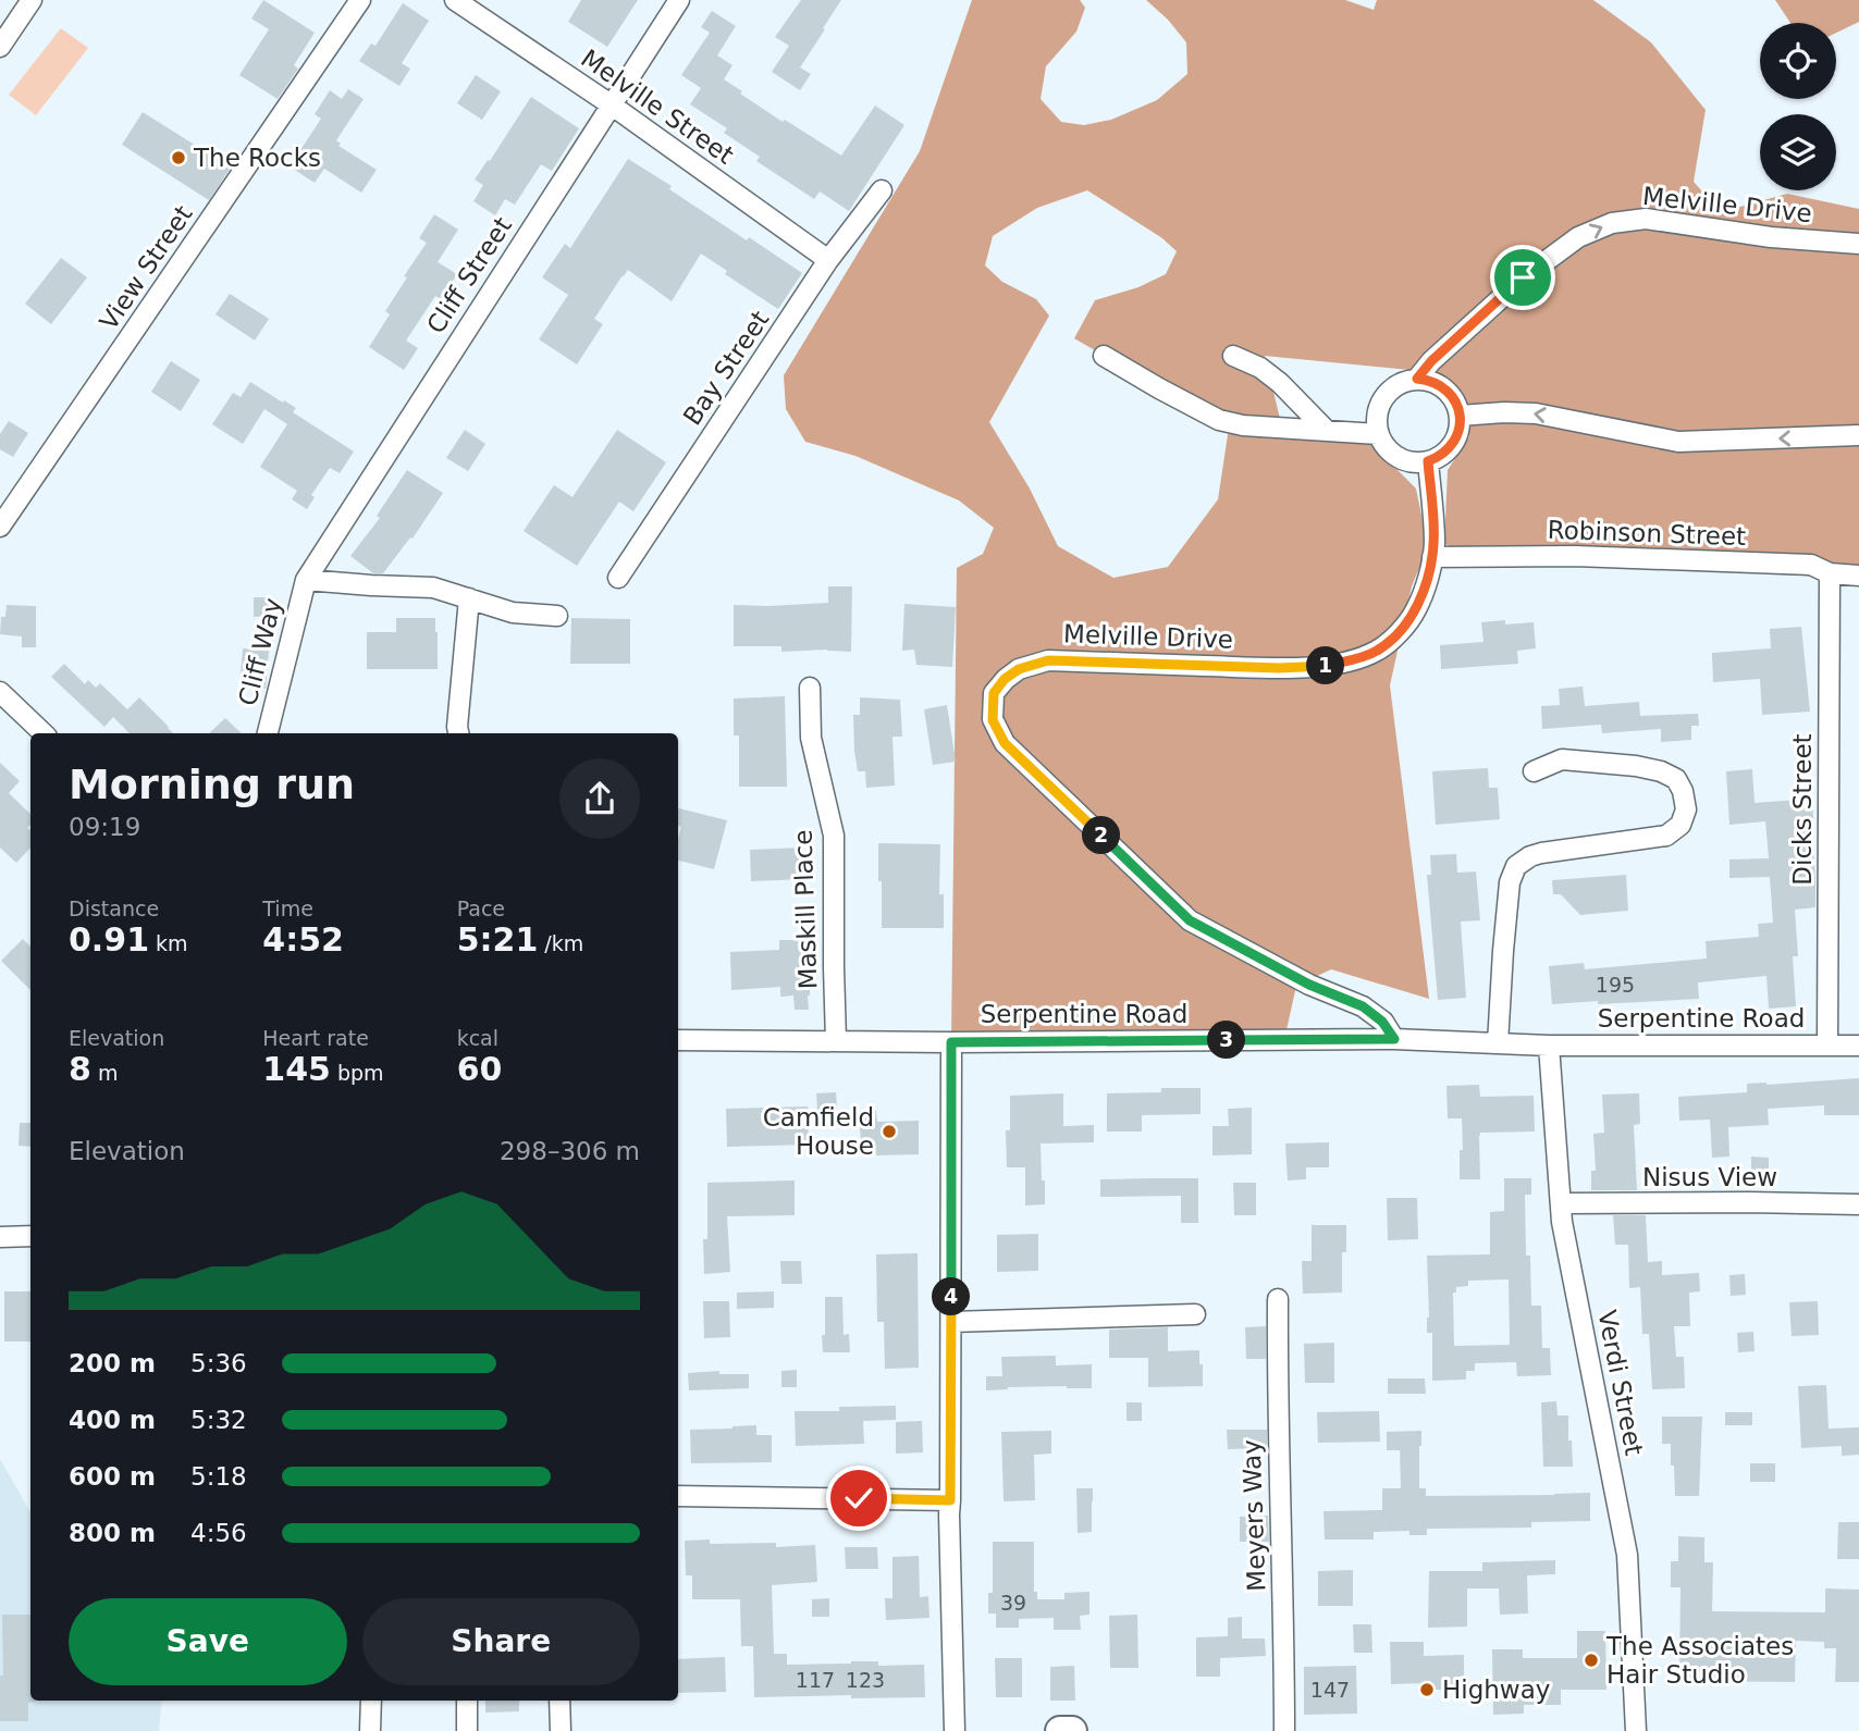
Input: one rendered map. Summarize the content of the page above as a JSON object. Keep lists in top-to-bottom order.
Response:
{
  "streets": {
    "street": [
      "Melville Street",
      "Melville Drive",
      "View Street",
      "Cliff Street",
      "Bay Street",
      "Robinson Street",
      "Cliff Way",
      "Dicks Street",
      "Maskill Place",
      "Serpentine Road",
      "Nisus View",
      "Verdi Street",
      "Meyers Way"
    ]
  },
  "crossings": [
    ["Melville Street", "Cliff Street"],
    ["Melville Street", "Bay Street"],
    ["Melville Drive", "Robinson Street"],
    ["Melville Drive", "Serpentine Road"],
    ["Cliff Street", "Cliff Way"],
    ["Robinson Street", "Dicks Street"],
    ["Dicks Street", "Serpentine Road"],
    ["Maskill Place", "Serpentine Road"],
    ["Serpentine Road", "Verdi Street"],
    ["Nisus View", "Verdi Street"]
  ],
  "places": [
    "The Rocks",
    "Camfield House",
    "The Associates Hair Studio",
    "Highway"
  ],
  "house_numbers": [
    "195",
    "39",
    "117",
    "123",
    "147"
  ],
  "page": {
    "pins": [
      "1",
      "2",
      "3",
      "4"
    ],
    "heading": ["Morning run", "09:19"],
    "stats": [
      ["Distance", "0.91 km"],
      ["Time", "4:52"],
      ["Pace", "5:21 /km"],
      ["Elevation", "8 m"],
      ["Heart rate", "145 bpm"],
      ["kcal", "60"]
    ],
    "chart": ["Elevation", "298–306 m"],
    "list": [
      {
        "name": "200 m",
        "note": "5:36"
      },
      {
        "name": "400 m",
        "note": "5:32"
      },
      {
        "name": "600 m",
        "note": "5:18"
      },
      {
        "name": "800 m",
        "note": "4:56"
      }
    ],
    "buttons": ["Save", "Share"]
  }
}
